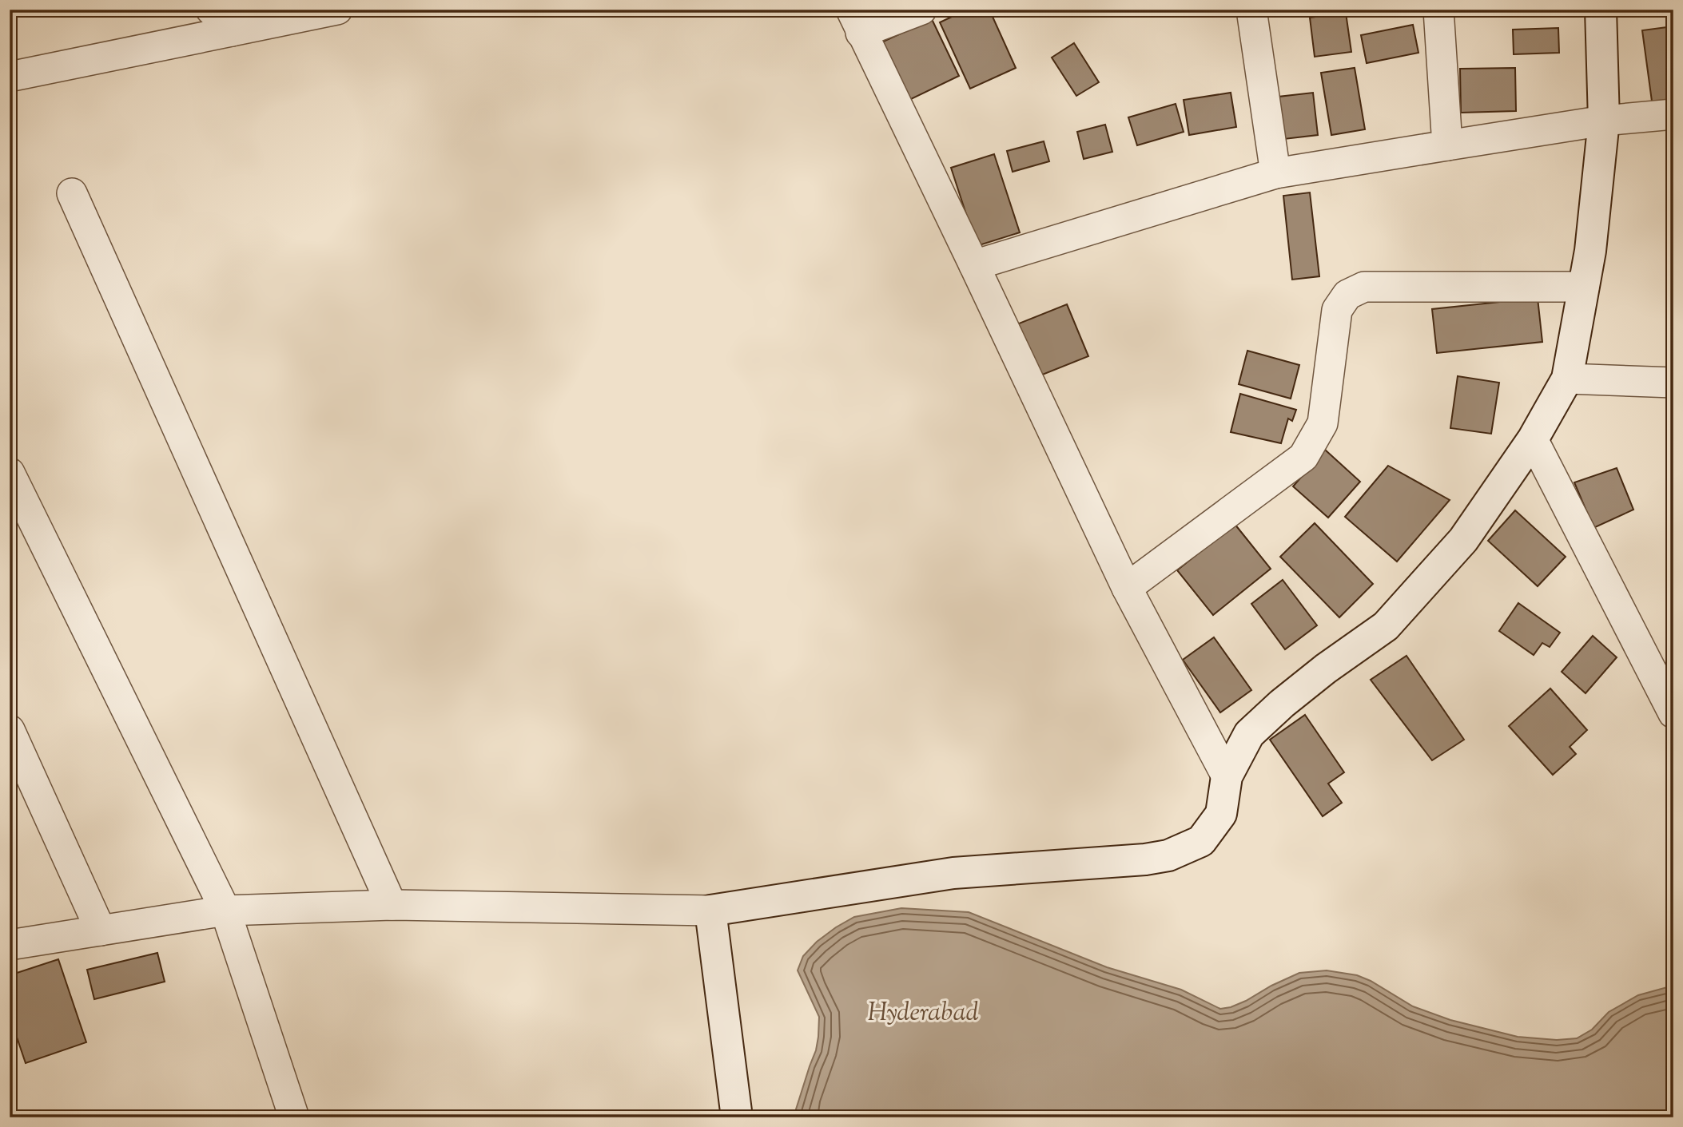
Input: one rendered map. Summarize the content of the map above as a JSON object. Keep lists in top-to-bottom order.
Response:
{
  "water": ["Hyderabad"]
}
